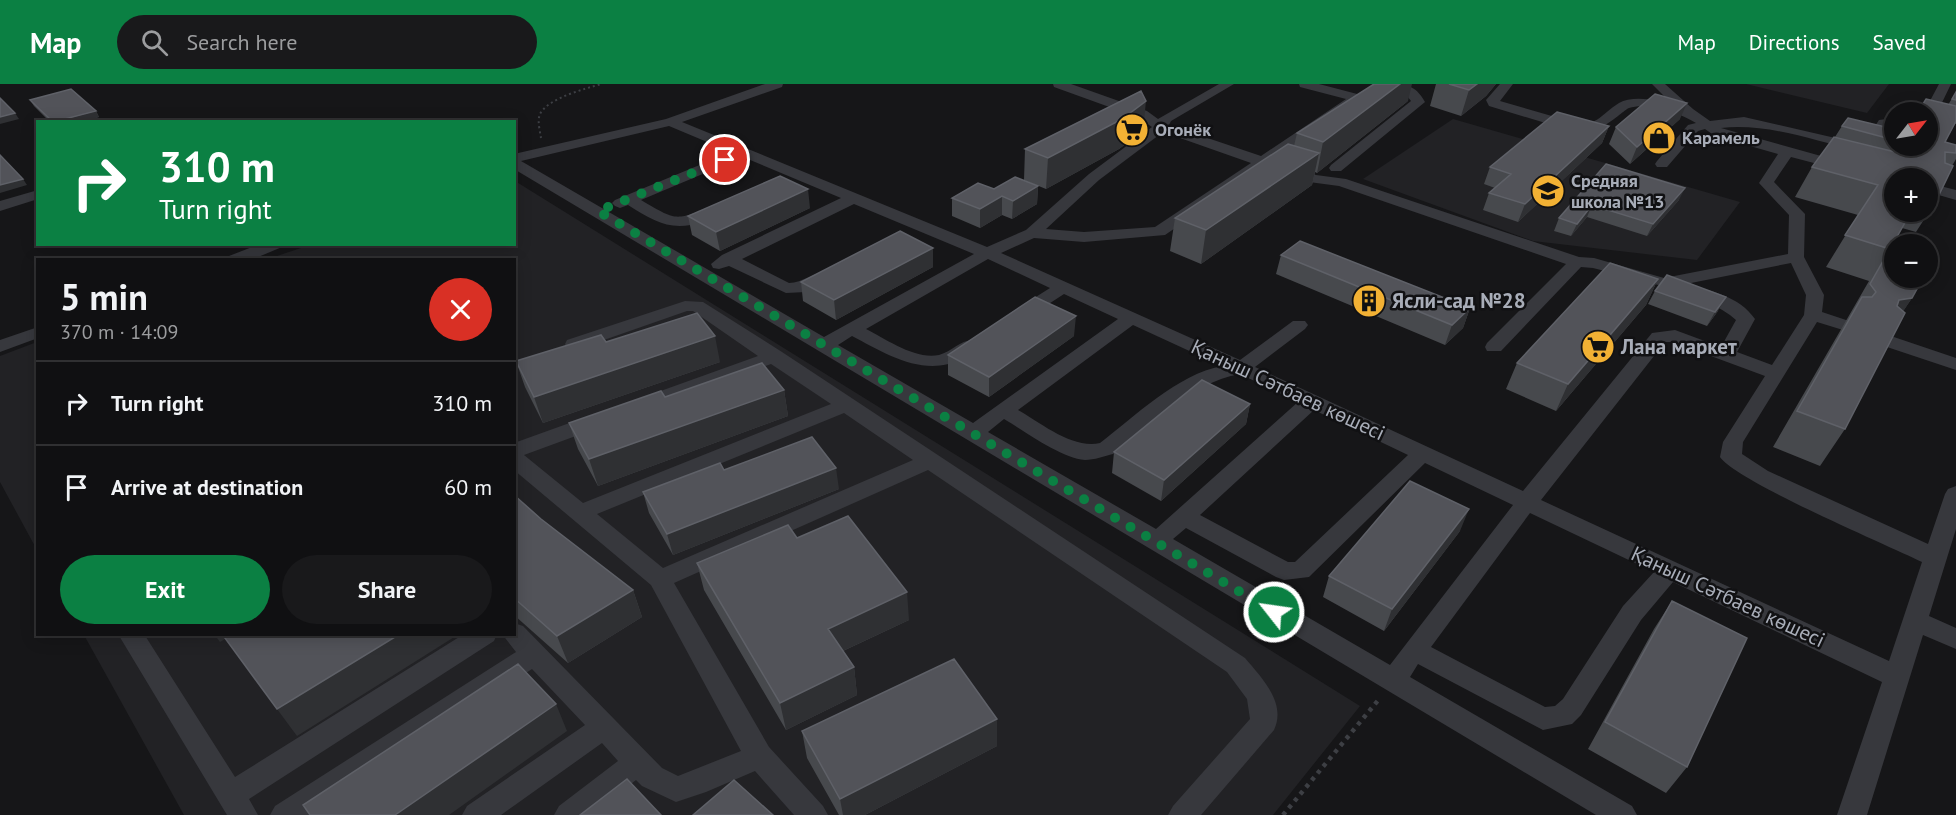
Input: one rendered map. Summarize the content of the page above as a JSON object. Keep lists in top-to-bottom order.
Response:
{
  "streets": {
    "street": ["Қаныш Сәтбаев көшесі"]
  },
  "places": {
    "supermarket": ["Огонёк", "Лана маркет"],
    "shop": ["Карамель"],
    "school or university": ["Средняя школа №13"],
    "building": ["Ясли-сад №28"]
  },
  "north": "top right",
  "page": {
    "header": "Map",
    "search": "Search here",
    "nav": ["Map", "Directions", "Saved"],
    "map_buttons": ["+", "−"],
    "turn": ["310 m", "Turn right"],
    "heading": ["5 min", "370 m · 14:09"],
    "list": [
      {
        "name": "Turn right",
        "value": "310 m"
      },
      {
        "name": "Arrive at destination",
        "value": "60 m"
      }
    ],
    "buttons": ["Exit", "Share"]
  }
}
